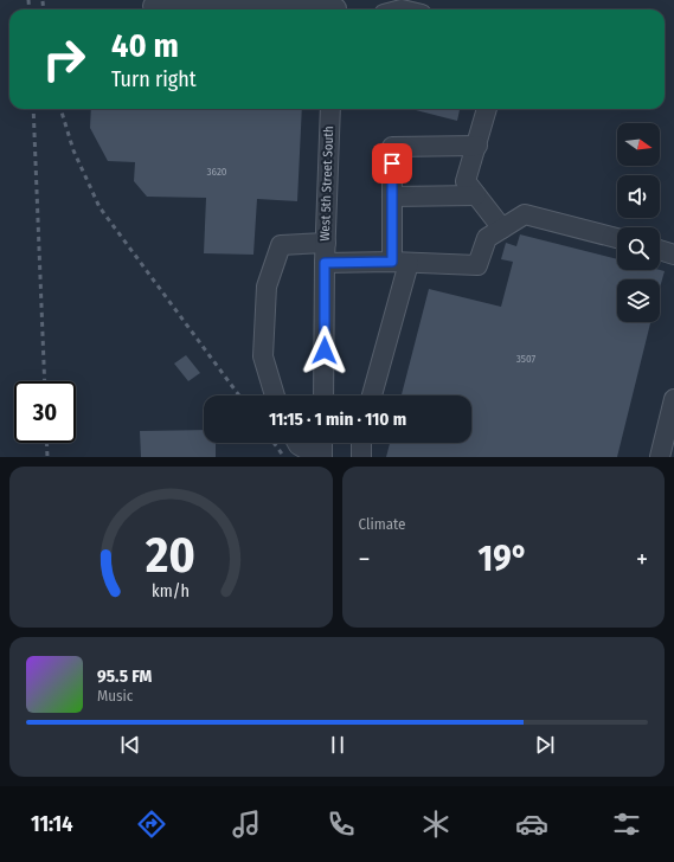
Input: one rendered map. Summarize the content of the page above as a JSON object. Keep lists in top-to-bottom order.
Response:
{
  "streets": {
    "street": ["West 5th Street South"]
  },
  "house_numbers": ["3620", "3507"],
  "north": "right",
  "page": {
    "turn": ["40 m", "Turn right"],
    "limit": "30",
    "trip": "11:15 · 1 min · 110 m",
    "tile": "Climate",
    "heat": ["−", "19°", "+"],
    "song": ["95.5 FM", "Music"],
    "tabs": "11:14",
    "gauge": ["20", "km/h"]
  }
}
